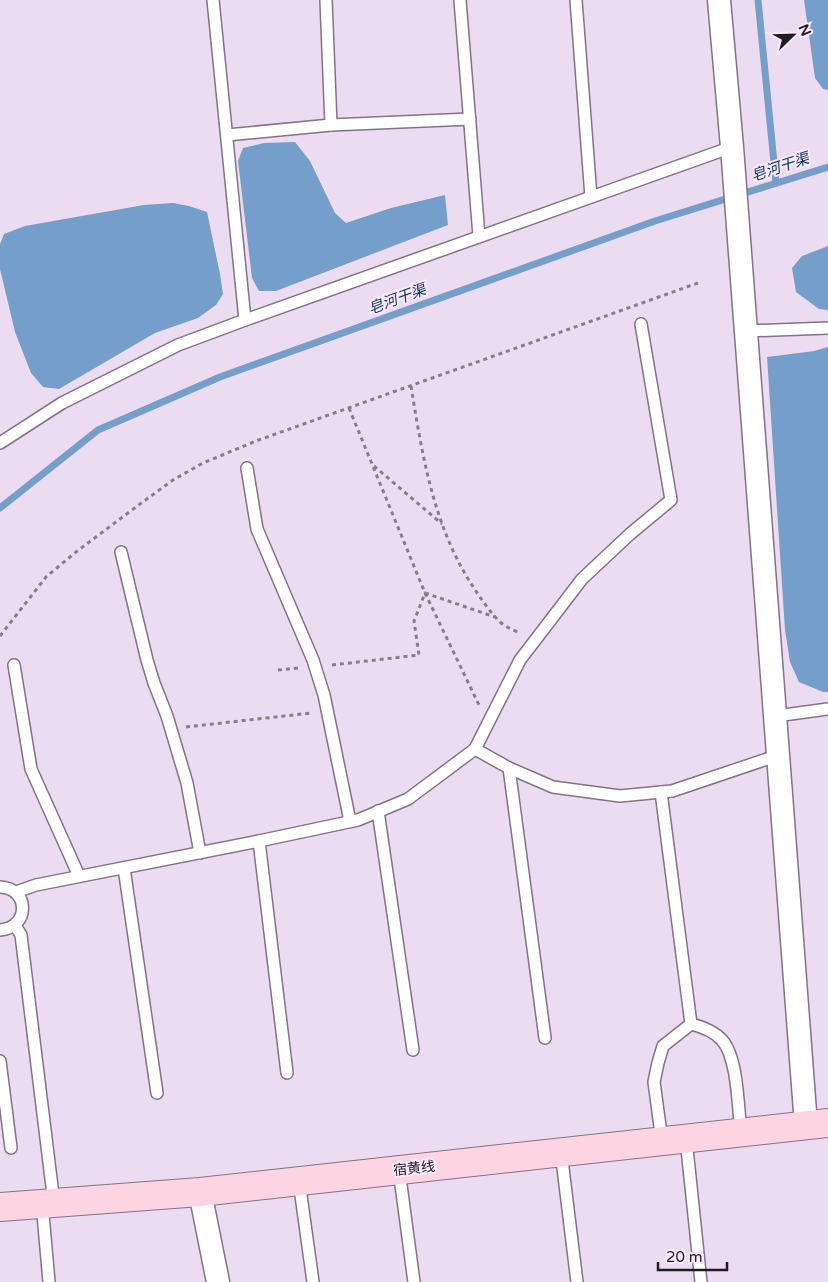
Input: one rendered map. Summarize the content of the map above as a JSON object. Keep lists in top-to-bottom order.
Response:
{
  "streets": {
    "main road": ["宿黄线"]
  },
  "water": ["皂河干渠"],
  "scale_bar": "20 m",
  "north": "top right"
}
